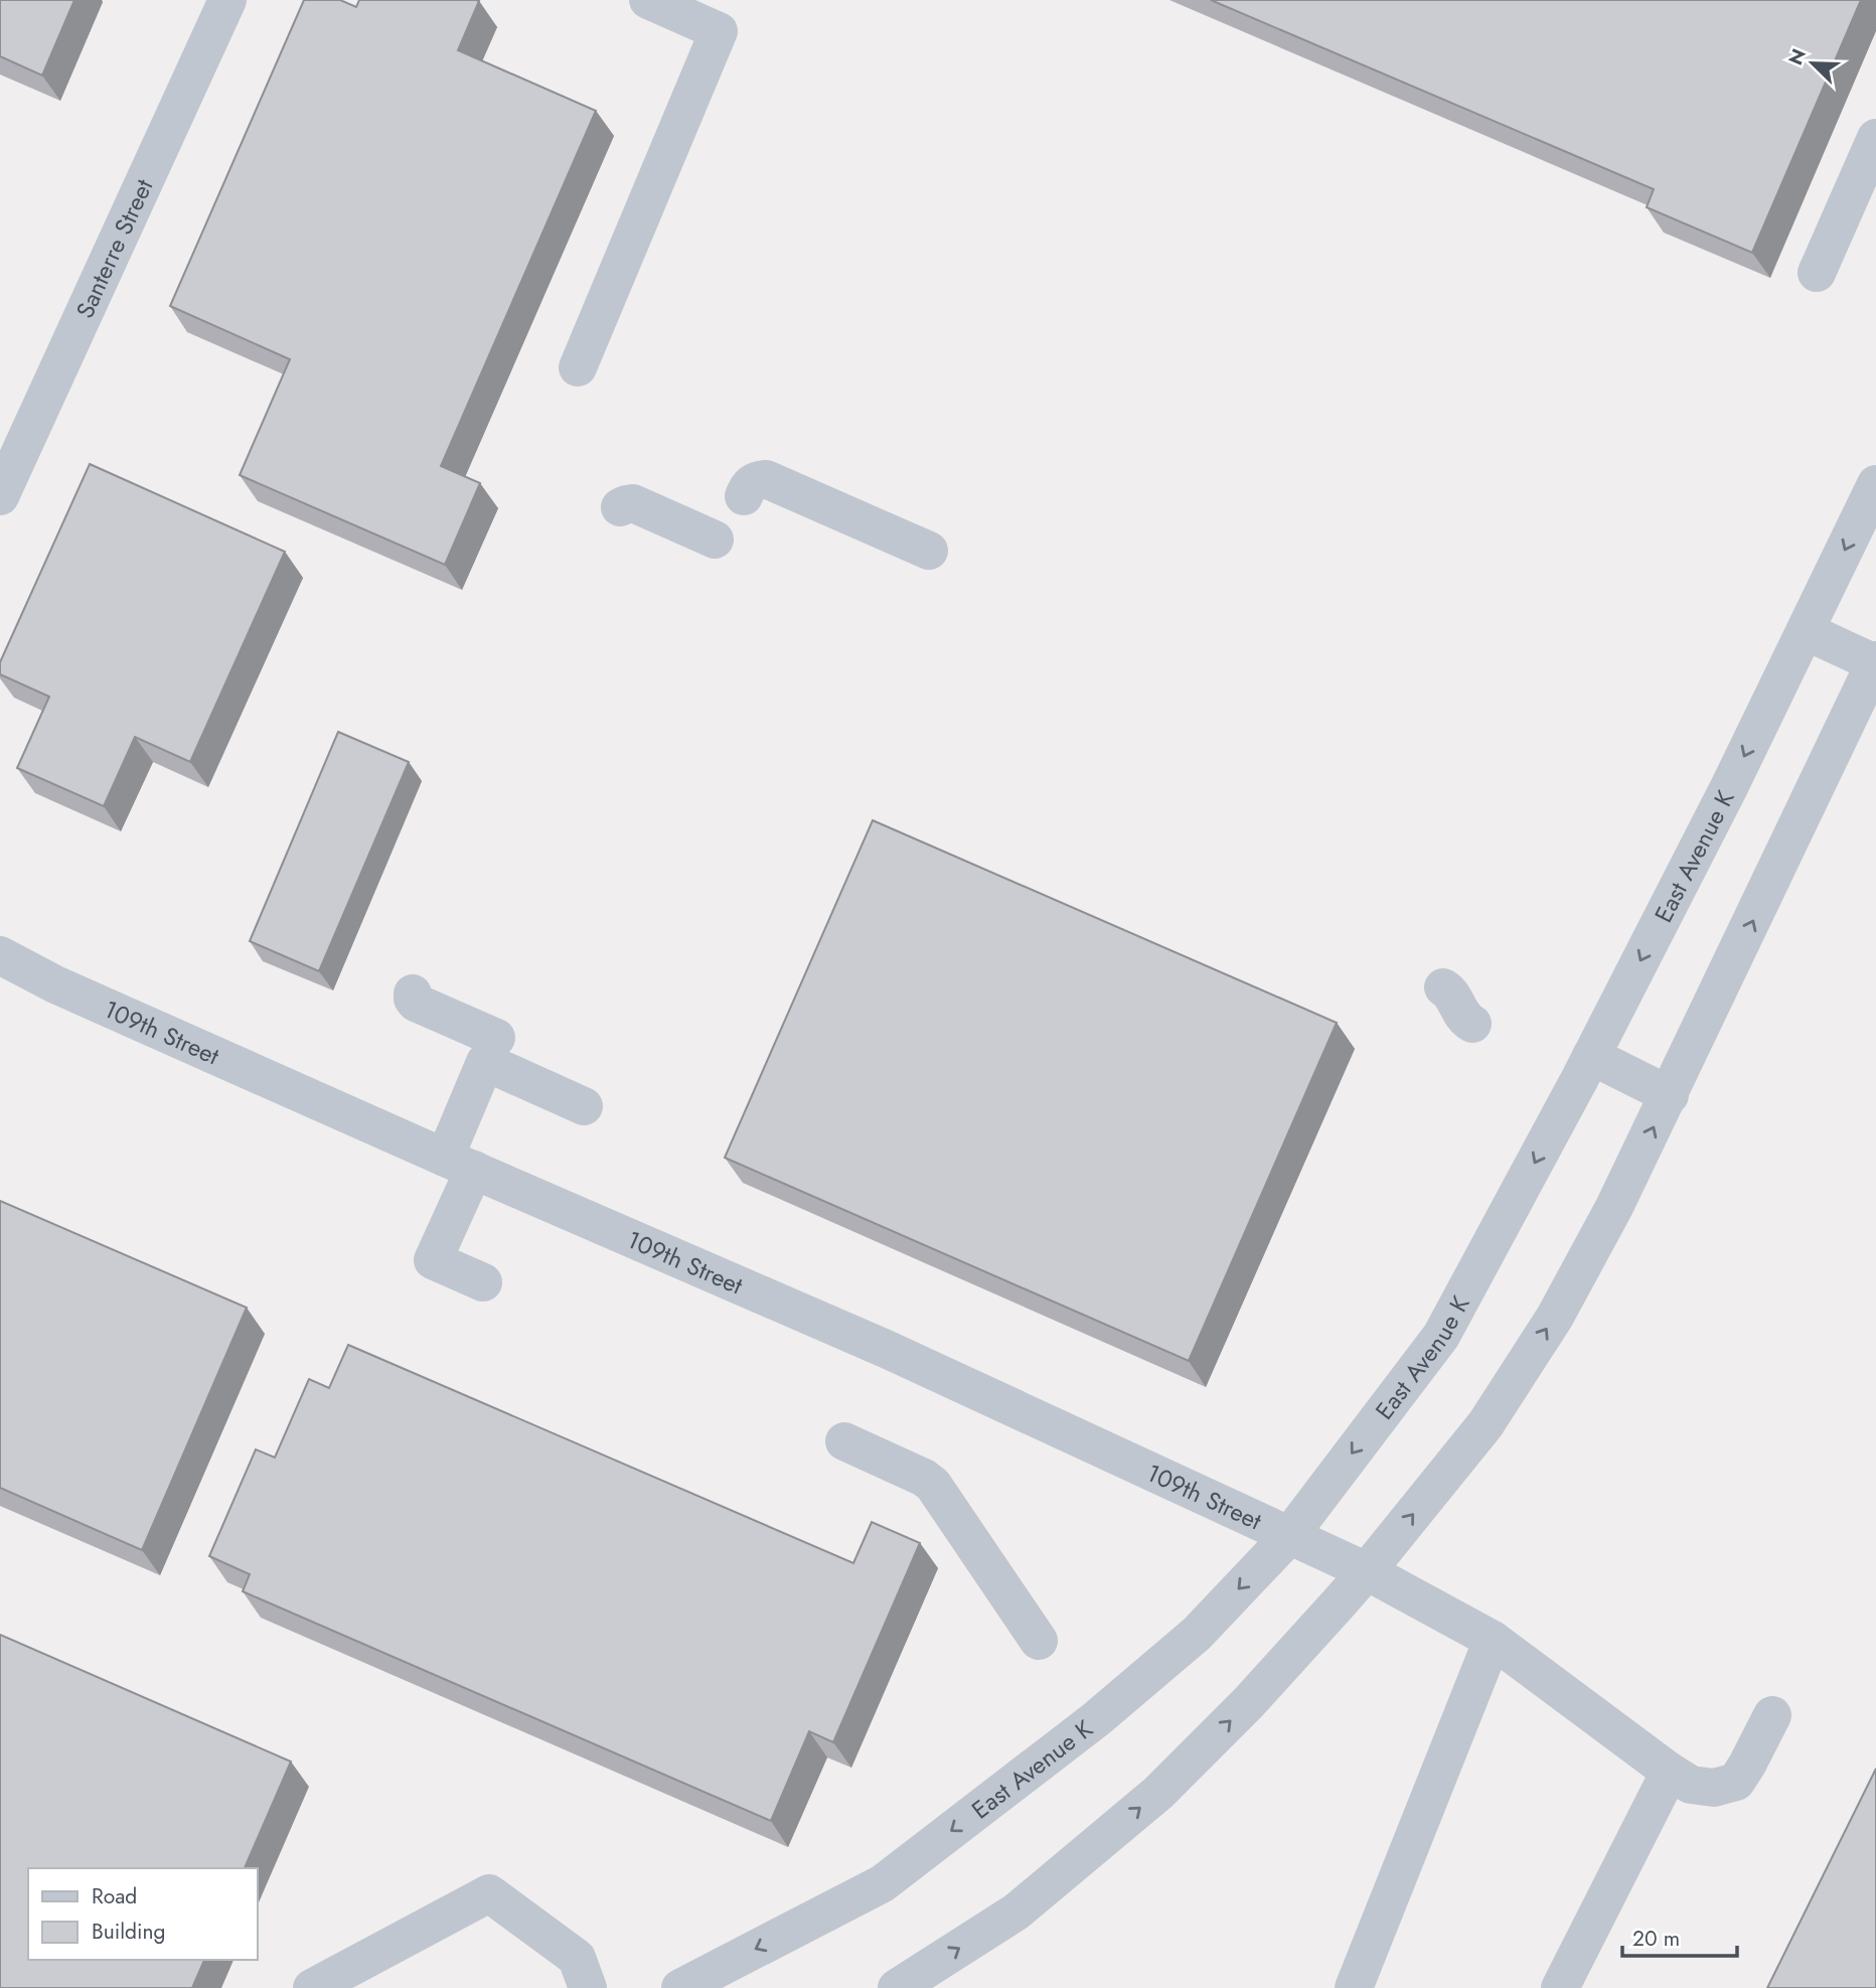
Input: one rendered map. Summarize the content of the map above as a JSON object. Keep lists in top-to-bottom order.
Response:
{
  "streets": {
    "street": ["Santerre Street", "East Avenue K", "109th Street"]
  },
  "crossings": [
    ["East Avenue K", "109th Street"]
  ],
  "legend": ["Road", "Building"],
  "scale_bar": "20 m",
  "north": "top left"
}
